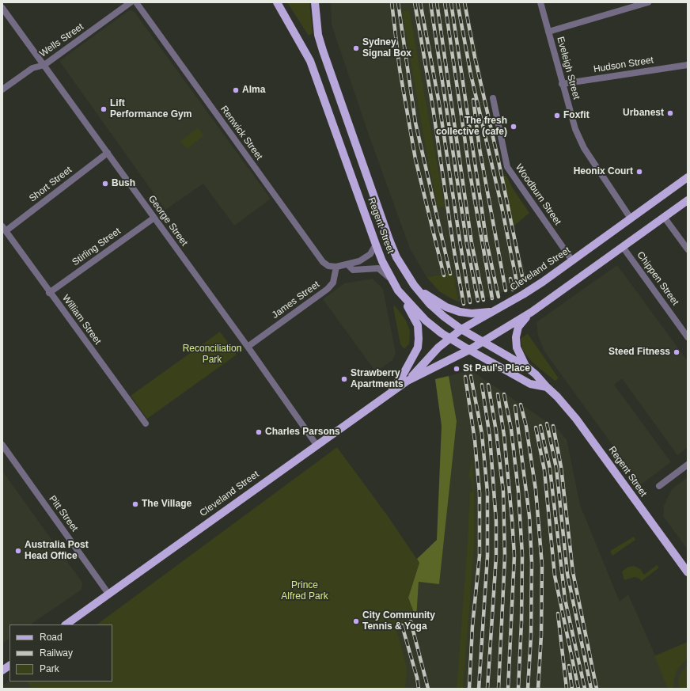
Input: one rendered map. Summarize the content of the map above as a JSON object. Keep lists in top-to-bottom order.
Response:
{
  "streets": {
    "main road": ["Regent Street", "Cleveland Street"],
    "street": [
      "Wells Street",
      "Hudson Street",
      "Eveleigh Street",
      "Renwick Street",
      "Short Street",
      "Woodburn Street",
      "George Street",
      "Stirling Street",
      "Chippen Street",
      "James Street",
      "William Street",
      "Pitt Street"
    ]
  },
  "crossings": [
    ["Wells Street", "George Street"],
    ["Hudson Street", "Eveleigh Street"],
    ["Eveleigh Street", "Cleveland Street"],
    ["Renwick Street", "James Street"],
    ["Short Street", "George Street"],
    ["Short Street", "William Street"],
    ["Woodburn Street", "Cleveland Street"],
    ["George Street", "Stirling Street"],
    ["George Street", "Cleveland Street"],
    ["George Street", "James Street"],
    ["Regent Street", "Cleveland Street"],
    ["Stirling Street", "William Street"],
    ["Cleveland Street", "Chippen Street"],
    ["Cleveland Street", "Pitt Street"]
  ],
  "parks": ["Reconciliation Park", "Prince Alfred Park"],
  "places": [
    "Sydney Signal Box",
    "Alma",
    "Lift Performance Gym",
    "Urbanest",
    "Foxfit",
    "The fresh collective (cafe)",
    "Heonix Court",
    "Bush",
    "Steed Fitness",
    "St Paul's Place",
    "Strawberry Apartments",
    "Charles Parsons",
    "The Village",
    "Australia Post Head Office",
    "City Community Tennis & Yoga"
  ],
  "legend": ["Road", "Railway", "Park"]
}
